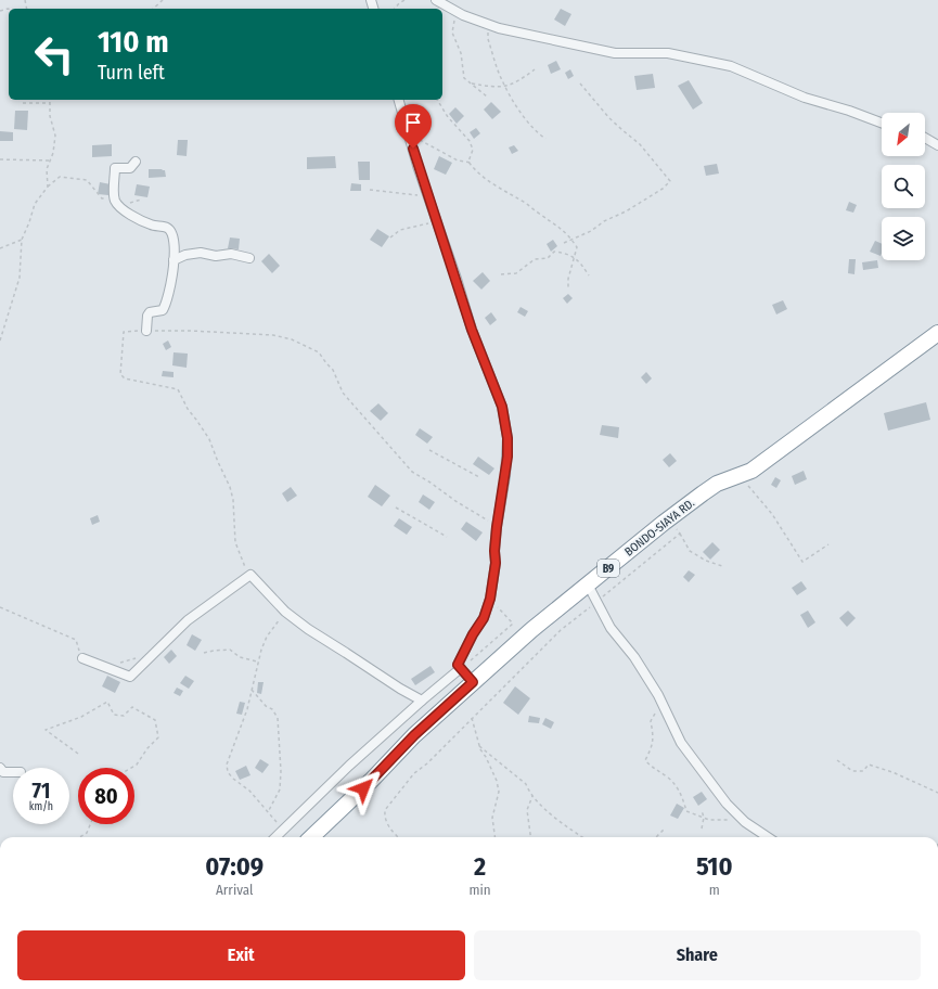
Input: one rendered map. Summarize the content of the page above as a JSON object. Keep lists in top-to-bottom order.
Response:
{
  "streets": {
    "highway": ["BONDO-SIAYA RD.", "B9"]
  },
  "north": "bottom left",
  "page": {
    "turn": ["110 m", "Turn left"],
    "speed": "71 km/h",
    "limit": "80",
    "eta": [
      "07:09",
      "Arrival",
      "2",
      "min",
      "510",
      "m"
    ],
    "buttons": ["Exit", "Share"]
  }
}
